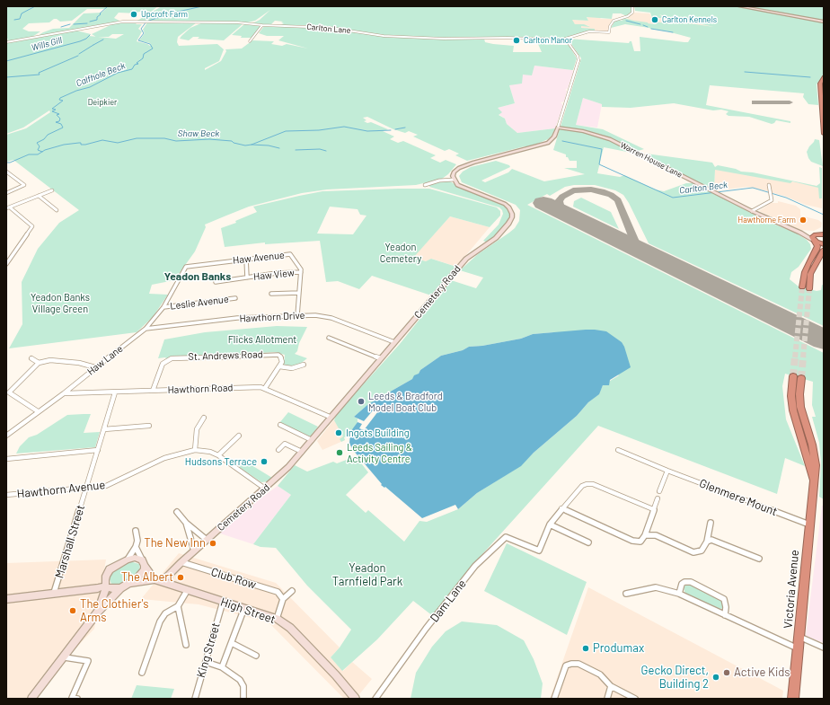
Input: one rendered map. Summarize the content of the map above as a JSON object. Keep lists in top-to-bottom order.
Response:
{
  "streets": {
    "highway": ["Victoria Avenue"],
    "street": [
      "Carlton Lane",
      "Warren House Lane",
      "Haw Avenue",
      "Haw View",
      "Cemetery Road",
      "Leslie Avenue",
      "Hawthorn Drive",
      "St. Andrews Road",
      "Haw Lane",
      "Hawthorn Road",
      "Hawthorn Avenue",
      "Glenmere Mount",
      "Marshall Street",
      "Club Row",
      "Dam Lane",
      "High Street",
      "King Street"
    ]
  },
  "crossings": [
    ["Haw Avenue", "Haw View"],
    ["Haw Avenue", "Haw Lane"],
    ["Cemetery Road", "Hawthorn Drive"],
    ["Cemetery Road", "Hawthorn Road"],
    ["Cemetery Road", "Hawthorn Avenue"],
    ["Cemetery Road", "Club Row"],
    ["Cemetery Road", "High Street"],
    ["Leslie Avenue", "Haw Lane"],
    ["Hawthorn Drive", "Haw Lane"],
    ["St. Andrews Road", "Hawthorn Road"],
    ["Haw Lane", "Hawthorn Road"],
    ["Hawthorn Road", "Marshall Street"],
    ["Hawthorn Avenue", "Marshall Street"],
    ["Glenmere Mount", "Victoria Avenue"],
    ["High Street", "King Street"]
  ],
  "districts": ["Yeadon Banks"],
  "water": [
    "Wills Gill",
    "Calfhole Beck",
    "Shaw Beck",
    "Carlton Beck"
  ],
  "parks": [
    "Deipkier",
    "Yeadon Cemetery",
    "Yeadon Banks Village Green",
    "Flicks Allotment",
    "Yeadon Tarnfield Park"
  ],
  "places": [
    "Upcroft Farm",
    "Carlton Kennels",
    "Carlton Manor",
    "Hawthorne Farm",
    "Leeds & Bradford Model Boat Club",
    "Ingots Building",
    "Leeds Sailing & Activity Centre",
    "Hudsons Terrace",
    "The New Inn",
    "The Albert",
    "The Clothier's Arms",
    "Produmax",
    "Active Kids",
    "Gecko Direct, Building 2"
  ]
}
